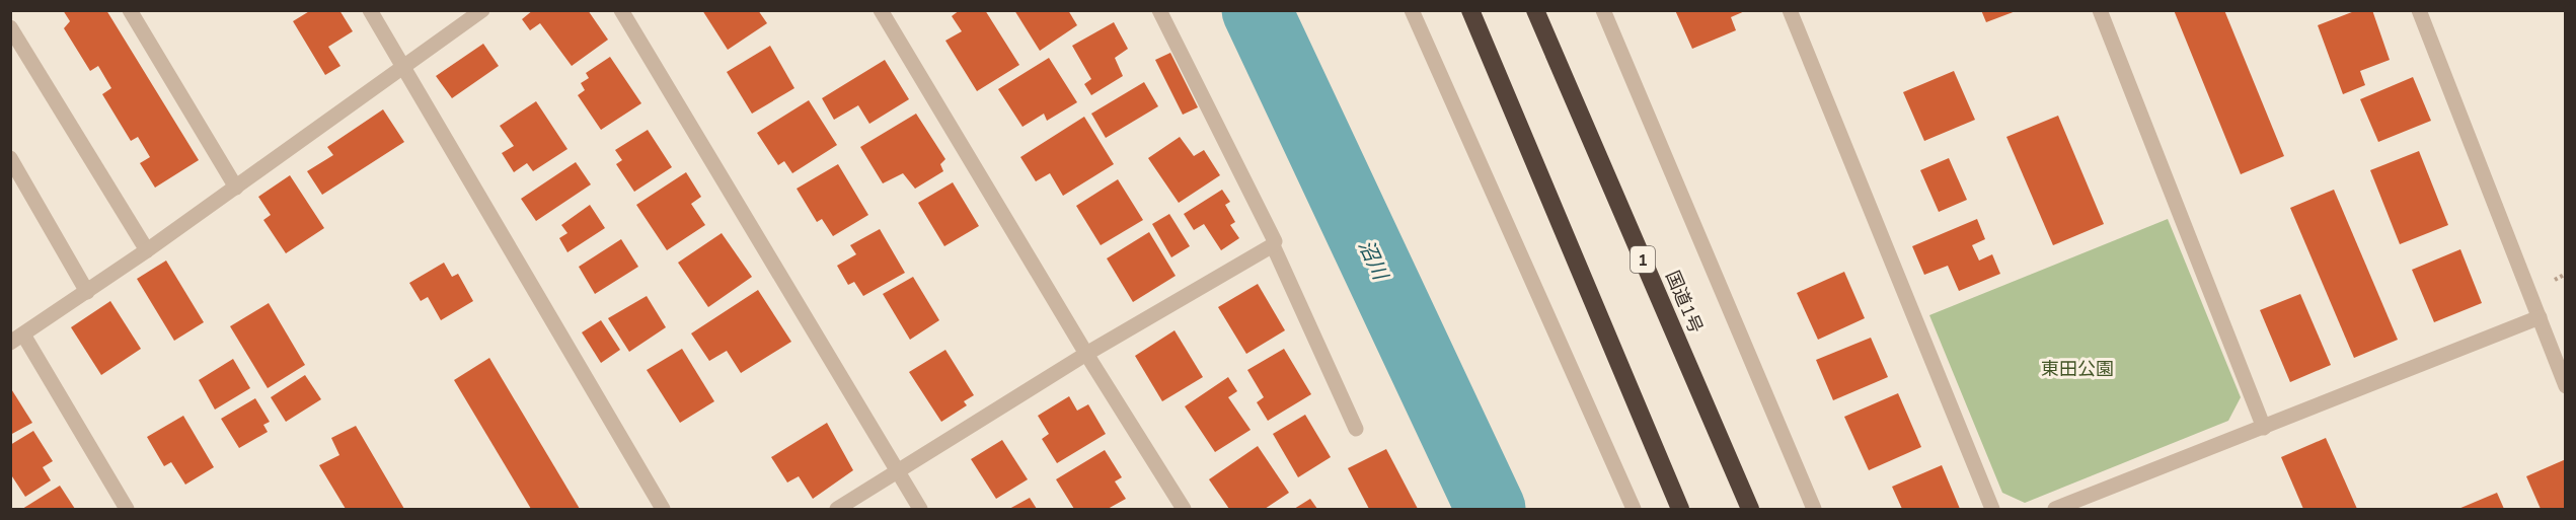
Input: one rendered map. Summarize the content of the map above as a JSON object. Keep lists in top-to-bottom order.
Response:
{
  "streets": {
    "highway": ["1", "国道1号"]
  },
  "water": ["沼川"],
  "parks": ["東田公園"]
}
